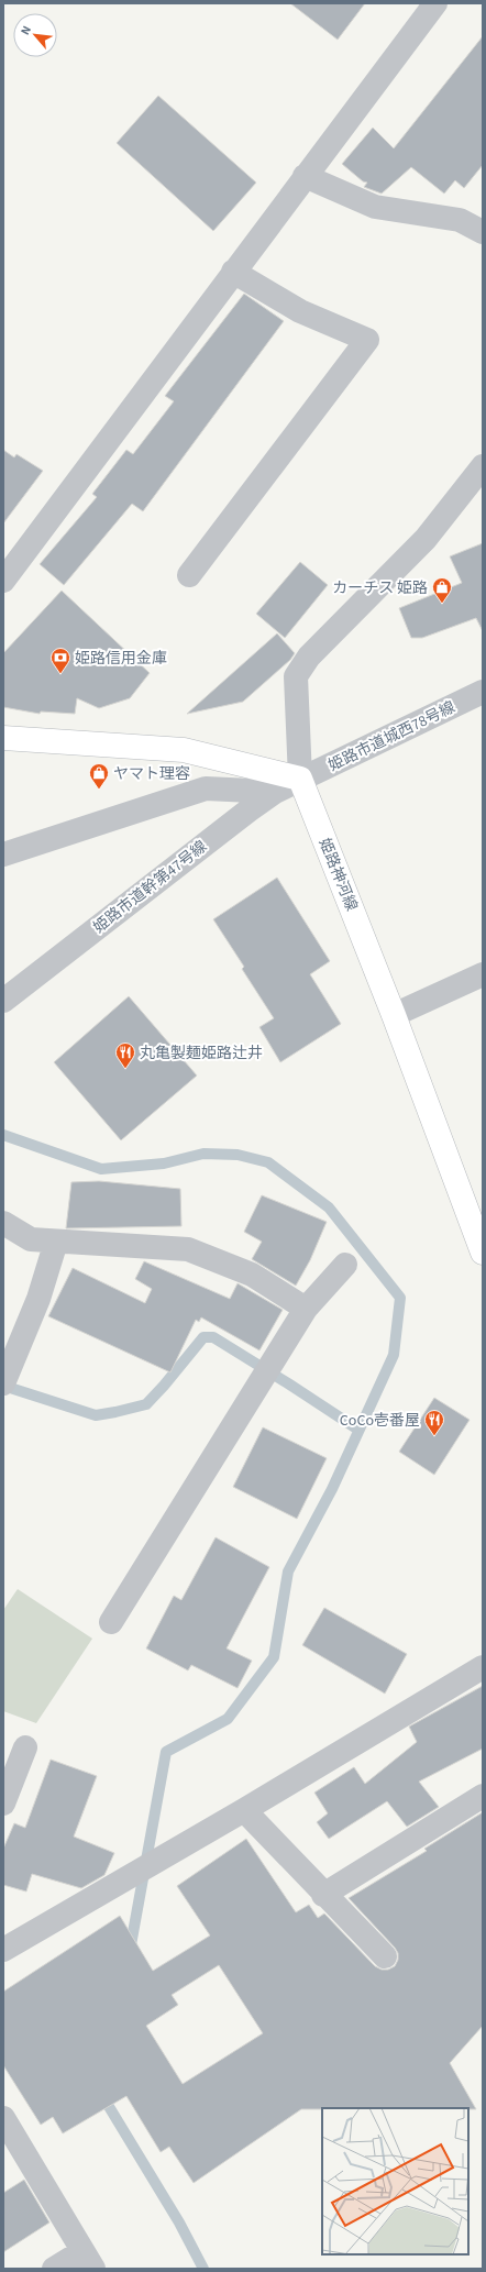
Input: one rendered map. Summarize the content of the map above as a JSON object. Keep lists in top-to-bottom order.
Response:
{
  "streets": {
    "main road": ["姫路神河線"],
    "street": ["姫路市道城西78号線", "姫路市道幹第47号線"]
  },
  "crossings": [
    ["姫路市道城西78号線", "姫路神河線"],
    ["姫路市道城西78号線", "姫路市道幹第47号線"],
    ["姫路神河線", "姫路市道幹第47号線"]
  ],
  "places": {
    "shop": ["カーチス 姫路", "ヤマト理容"],
    "bank": ["姫路信用金庫"],
    "restaurant": ["丸亀製麺姫路辻井", "CoCo壱番屋"]
  },
  "north": "top left"
}
